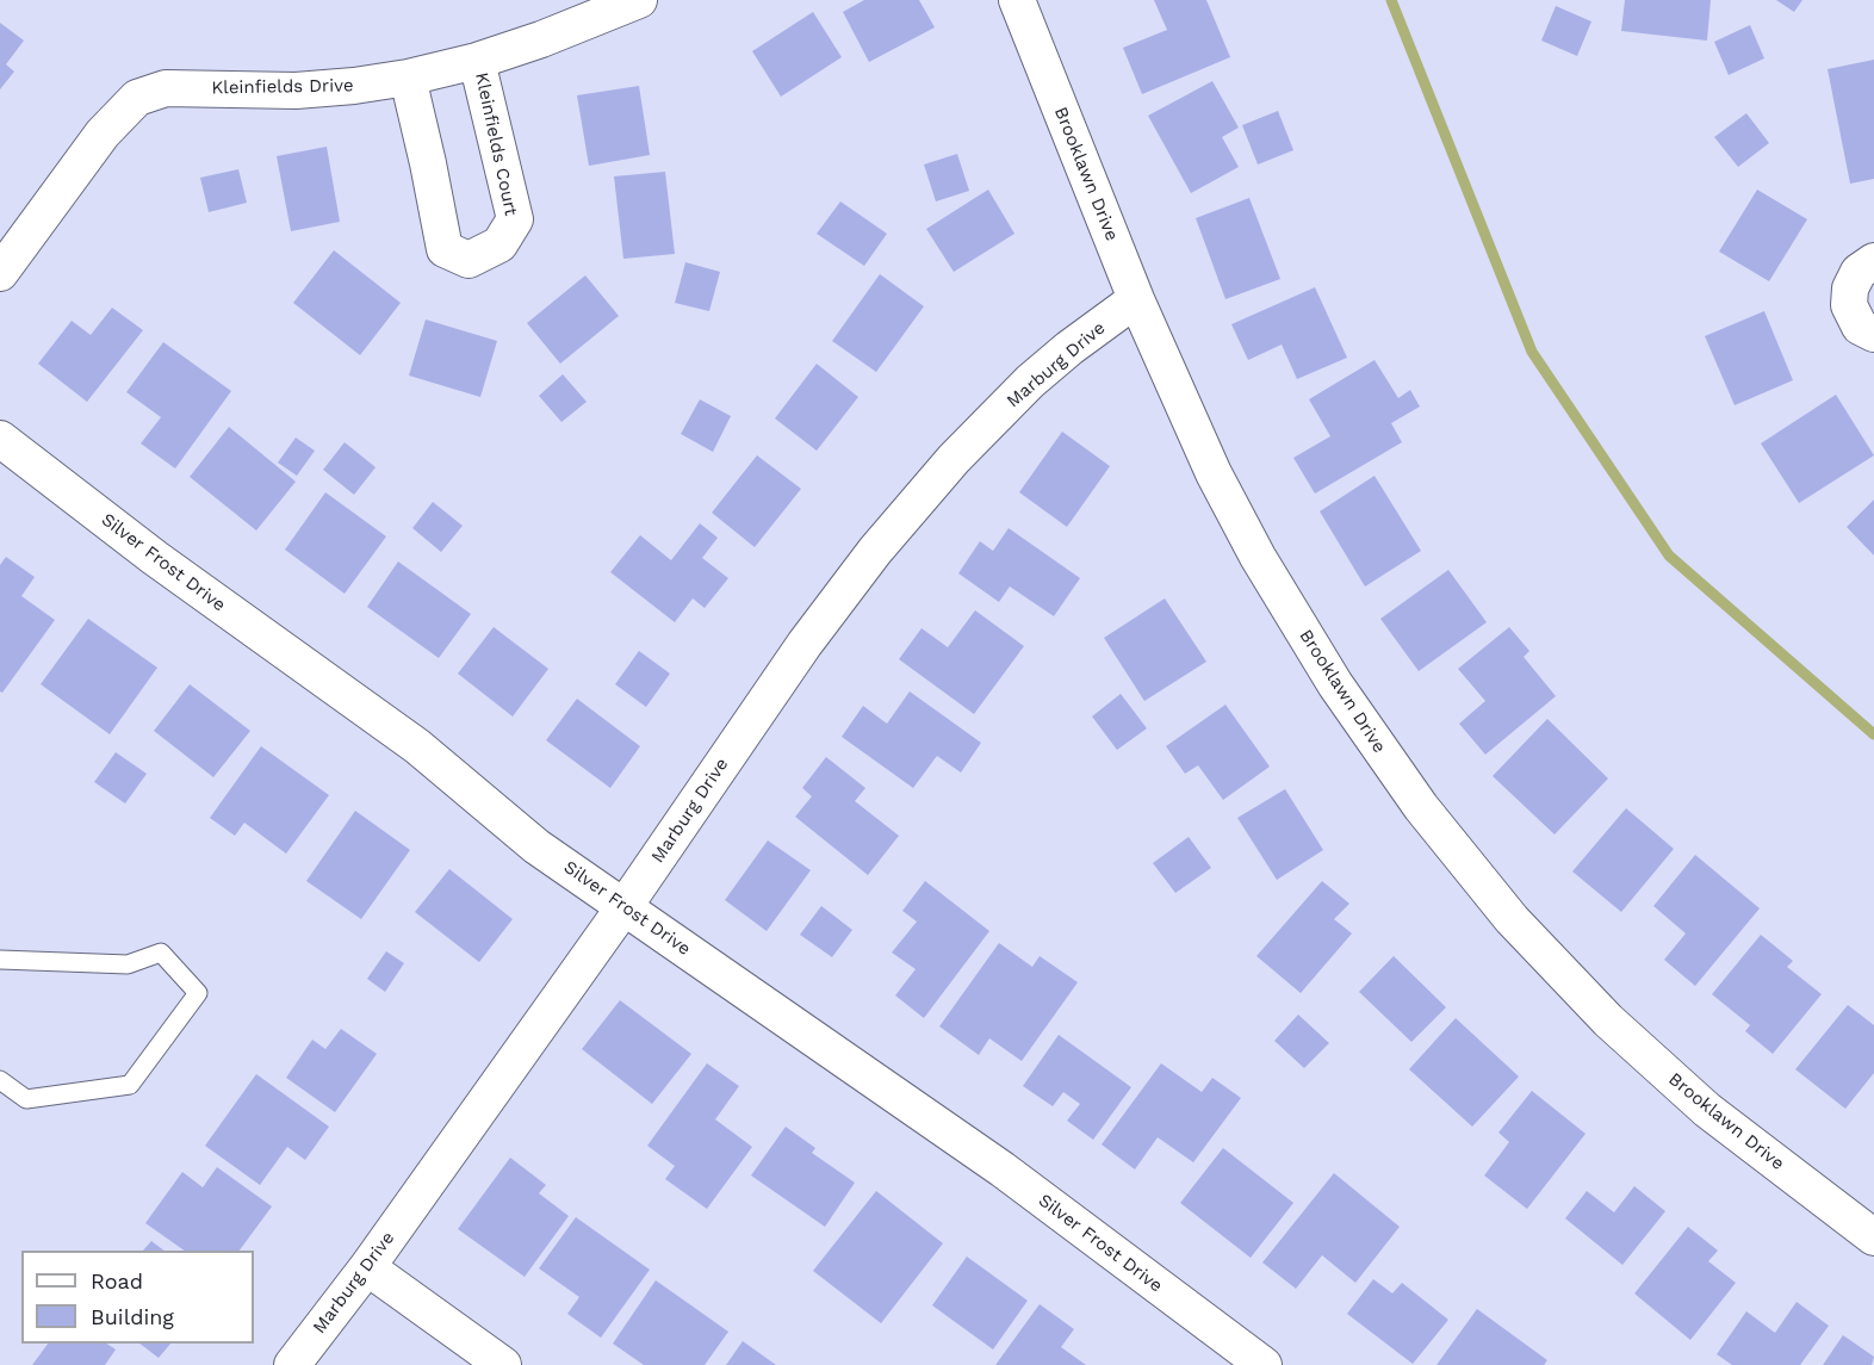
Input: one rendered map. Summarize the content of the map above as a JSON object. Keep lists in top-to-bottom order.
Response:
{
  "streets": {
    "street": [
      "Kleinfields Drive",
      "Kleinfields Court",
      "Brooklawn Drive",
      "Marburg Drive",
      "Silver Frost Drive"
    ]
  },
  "crossings": [
    ["Kleinfields Drive", "Kleinfields Court"],
    ["Brooklawn Drive", "Marburg Drive"],
    ["Marburg Drive", "Silver Frost Drive"]
  ],
  "legend": ["Road", "Building"]
}
